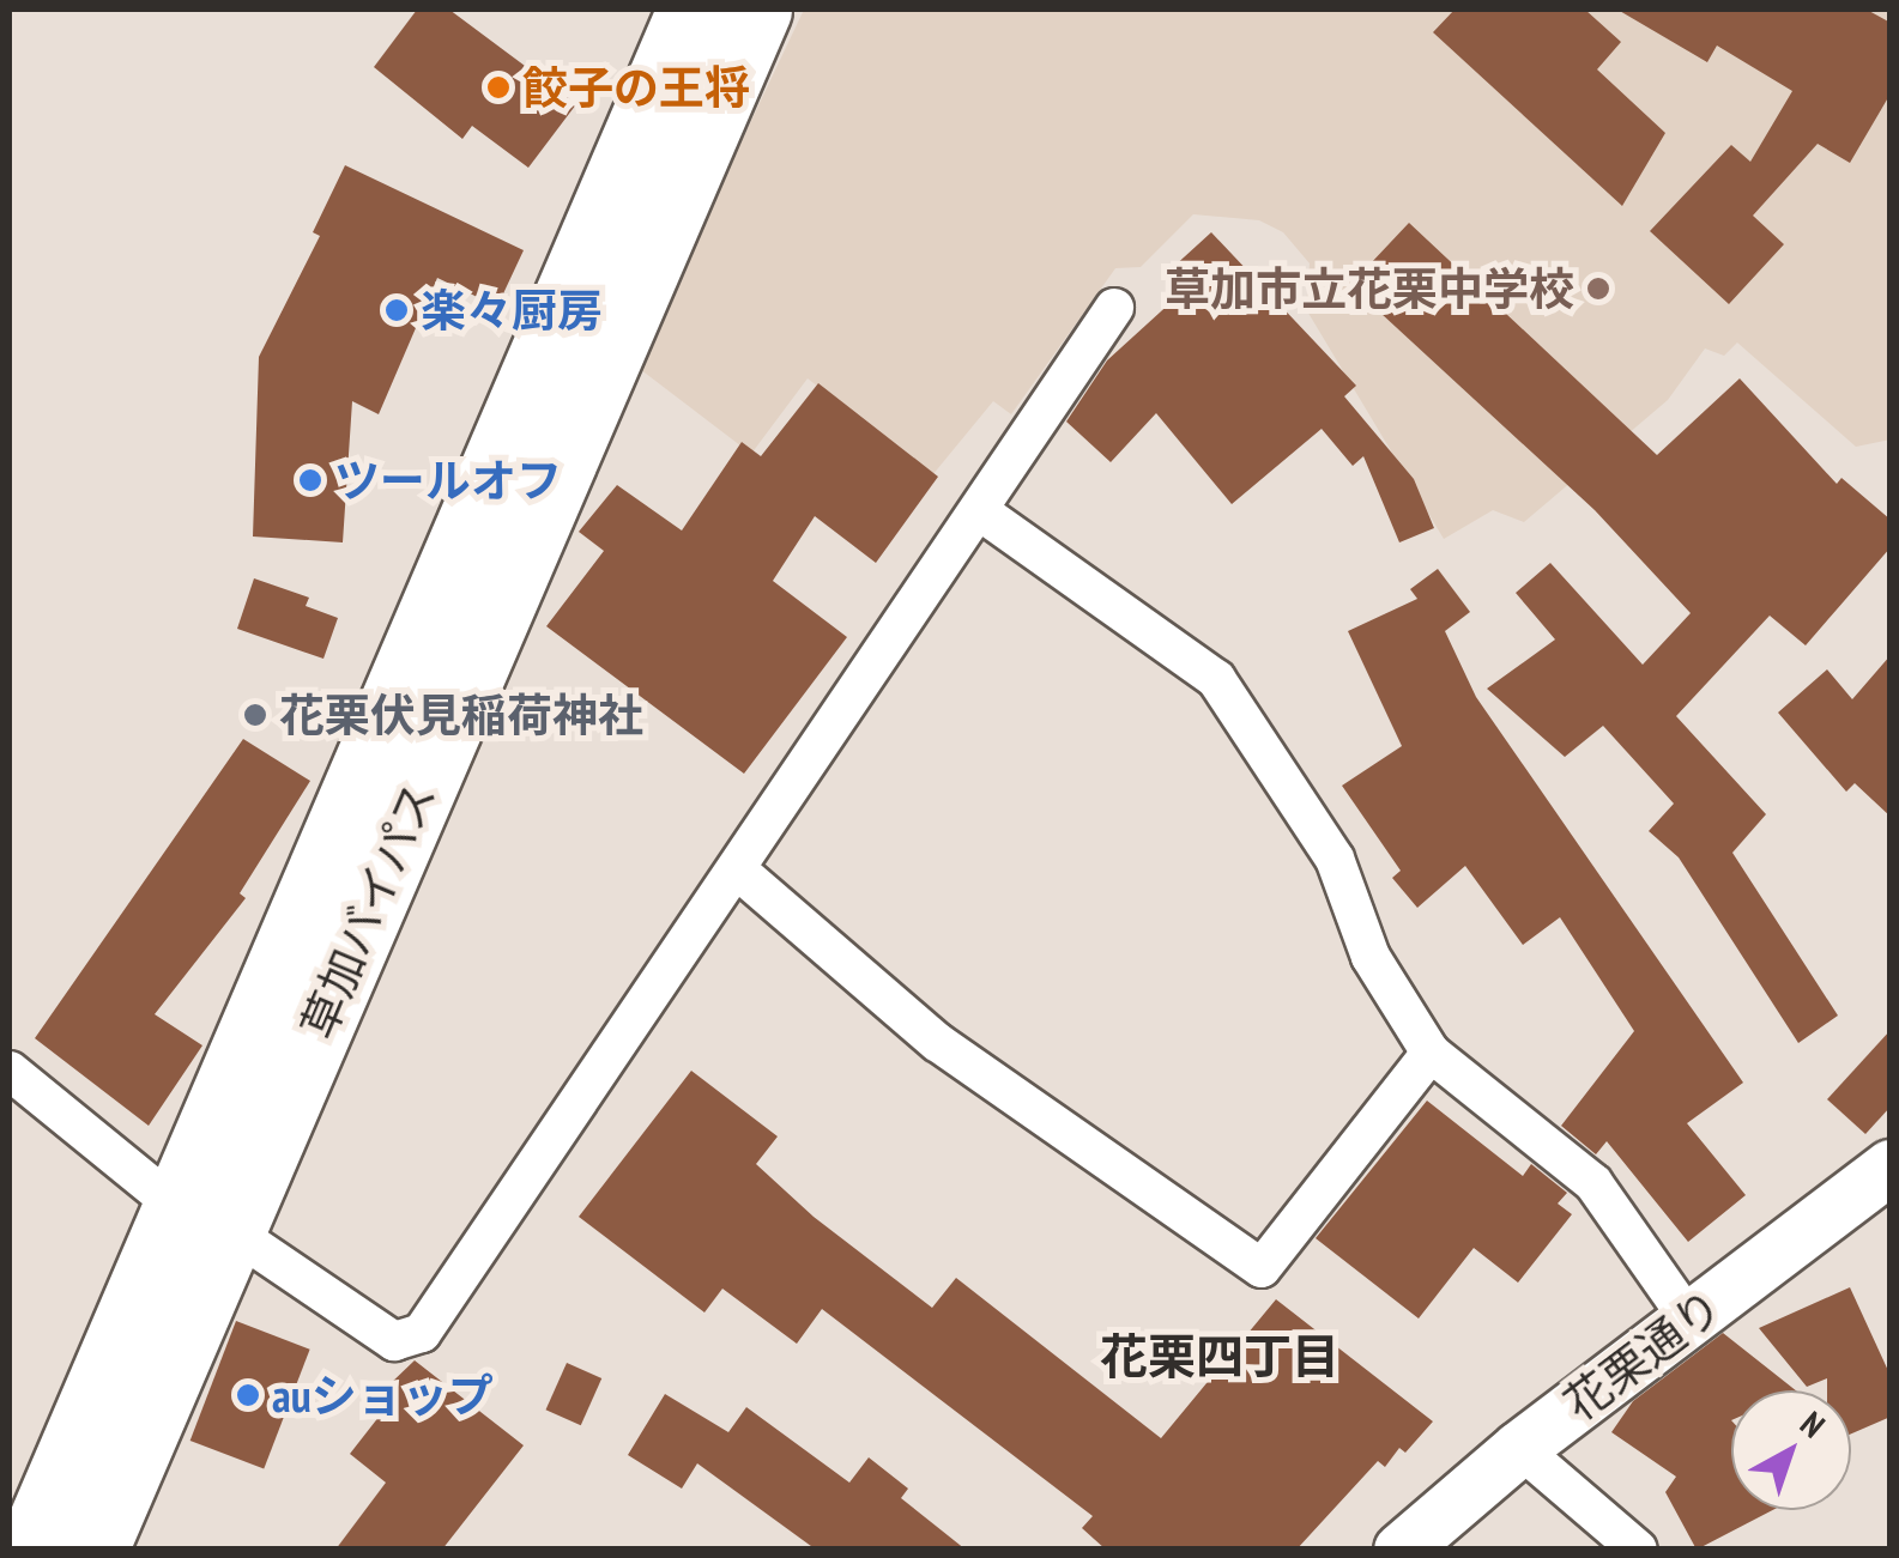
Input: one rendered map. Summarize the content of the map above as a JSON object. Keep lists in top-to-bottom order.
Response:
{
  "streets": {
    "highway": ["草加バイパス"],
    "street": ["花栗通り"]
  },
  "districts": ["花栗四丁目"],
  "places": [
    "餃子の王将",
    "草加市立花栗中学校",
    "楽々厨房",
    "ツールオフ",
    "花栗伏見稲荷神社",
    "auショップ"
  ],
  "north": "top right"
}
